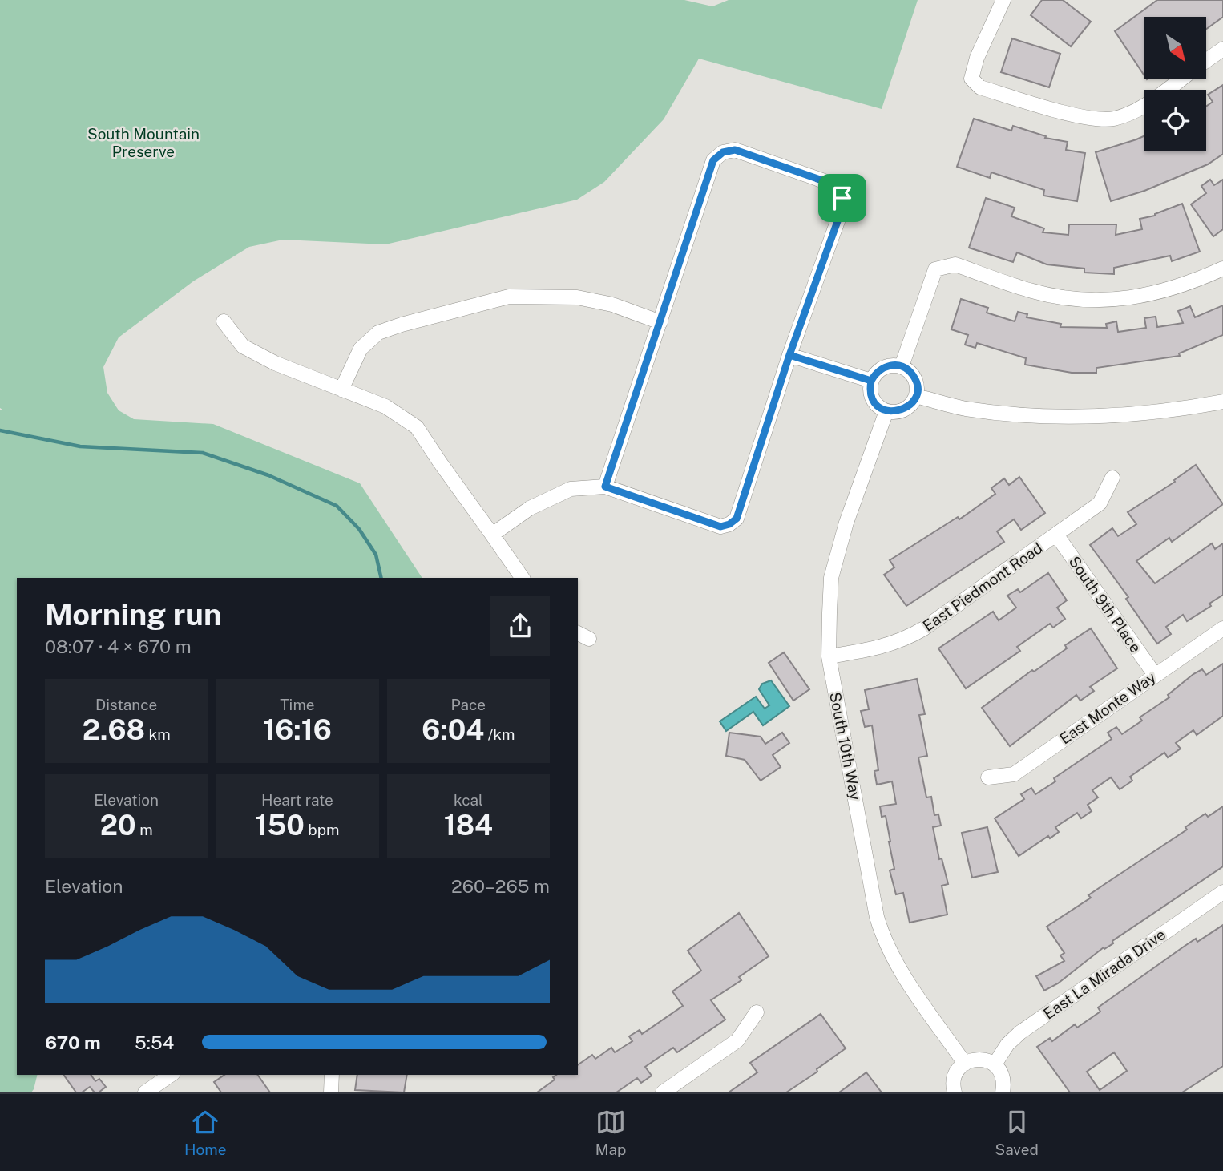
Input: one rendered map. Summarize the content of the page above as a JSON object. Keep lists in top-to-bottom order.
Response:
{
  "streets": {
    "street": [
      "East Piedmont Road",
      "South 9th Place",
      "East Monte Way",
      "South 10th Way",
      "East La Mirada Drive"
    ]
  },
  "crossings": [
    ["East Piedmont Road", "South 9th Place"],
    ["East Piedmont Road", "South 10th Way"],
    ["South 9th Place", "East Monte Way"]
  ],
  "parks": ["South Mountain Preserve"],
  "north": "bottom right",
  "page": {
    "heading": ["Morning run", "08:07 · 4 × 670 m"],
    "stats": [
      ["Distance", "2.68 km"],
      ["Time", "16:16"],
      ["Pace", "6:04 /km"],
      ["Elevation", "20 m"],
      ["Heart rate", "150 bpm"],
      ["kcal", "184"]
    ],
    "chart": ["Elevation", "260–265 m"],
    "list": [
      {
        "name": "670 m",
        "note": "5:54"
      }
    ],
    "tabs": ["Home", "Map", "Saved"]
  }
}
